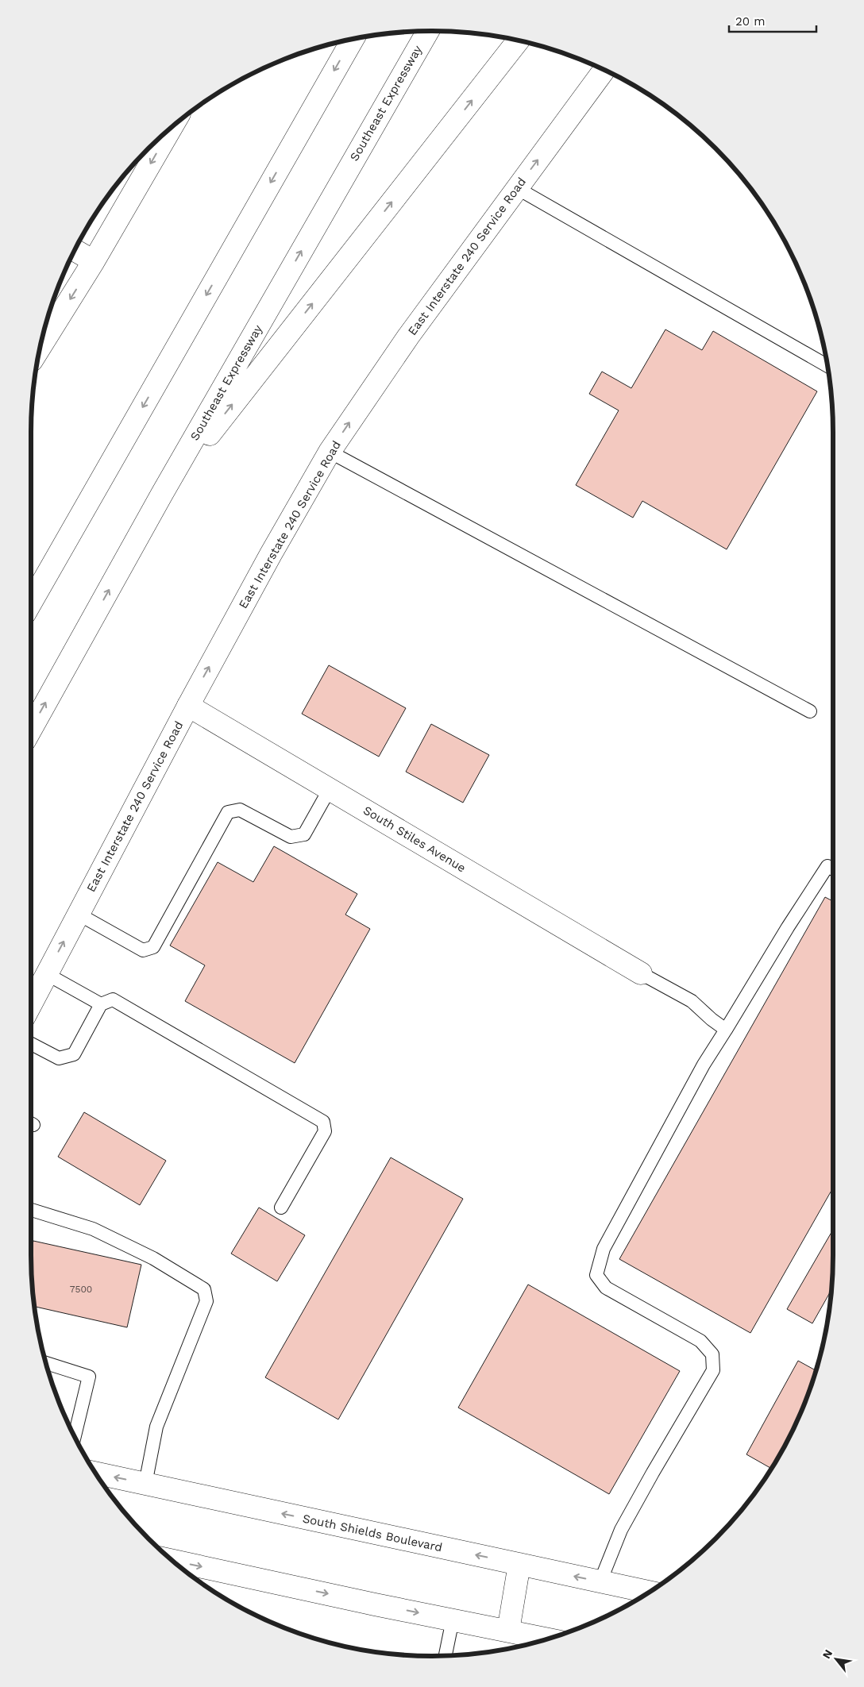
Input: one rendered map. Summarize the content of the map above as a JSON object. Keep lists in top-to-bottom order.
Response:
{
  "streets": {
    "main road": [
      "Southeast Expressway",
      "East Interstate 240 Service Road",
      "South Stiles Avenue",
      "South Shields Boulevard"
    ]
  },
  "crossings": [
    ["East Interstate 240 Service Road", "South Stiles Avenue"]
  ],
  "house_numbers": ["7500"],
  "scale_bar": "20 m",
  "north": "top left"
}
